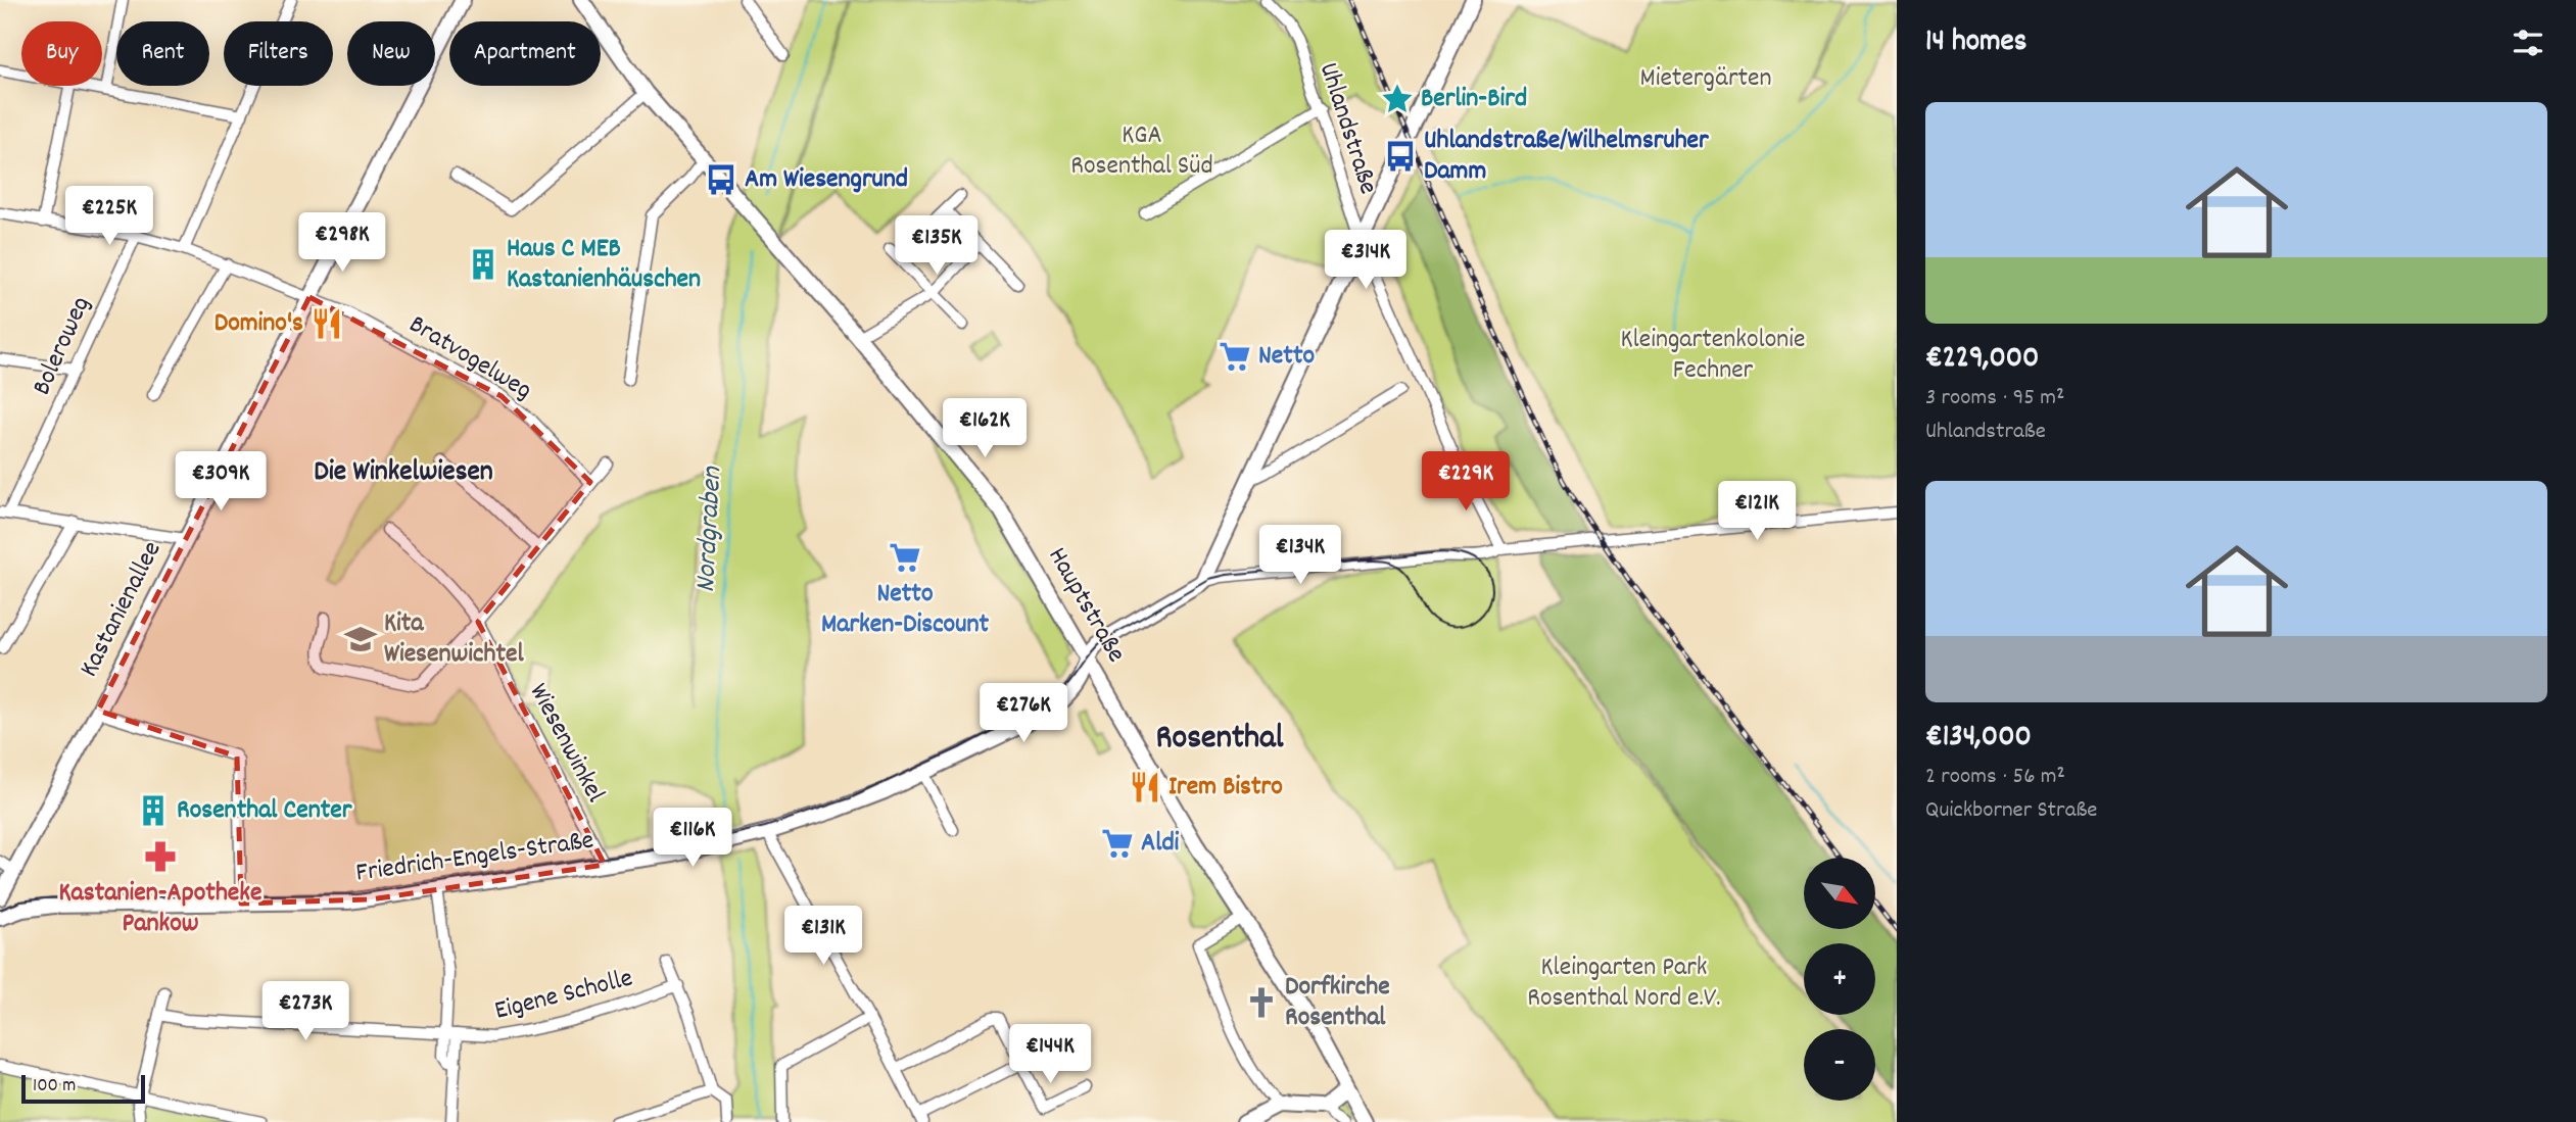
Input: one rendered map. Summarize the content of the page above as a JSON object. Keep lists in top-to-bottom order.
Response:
{
  "streets": {
    "main road": ["Hauptstraße", "Kastanienallee", "Friedrich-Engels-Straße"],
    "street": [
      "Uhlandstraße",
      "Boleroweg",
      "Bratvogelweg",
      "Wiesenwinkel",
      "Eigene Scholle"
    ]
  },
  "crossings": [
    ["Boleroweg", "Bratvogelweg"],
    ["Bratvogelweg", "Kastanienallee"],
    ["Hauptstraße", "Friedrich-Engels-Straße"],
    ["Wiesenwinkel", "Friedrich-Engels-Straße"]
  ],
  "districts": ["Die Winkelwiesen", "Rosenthal"],
  "water": ["Nordgraben"],
  "parks": [
    "Mietergärten",
    "KGA Rosenthal Süd",
    "Kleingartenkolonie Fechner",
    "Kleingarten Park Rosenthal Nord e.V."
  ],
  "places": {
    "place": ["Berlin-Bird"],
    "bus stop": ["Uhlandstraße/Wilhelmsruher Damm", "Am Wiesengrund"],
    "building": ["Haus C MEB Kastanienhäuschen", "Rosenthal Center"],
    "restaurant": ["Domino's", "Irem Bistro"],
    "supermarket": ["Netto", "Netto Marken-Discount", "Aldi"],
    "school or university": ["Kita Wiesenwichtel"],
    "pharmacy": ["Kastanien-Apotheke Pankow"],
    "church": ["Dorfkirche Rosenthal"]
  },
  "scale_bar": "100 m",
  "north": "bottom right",
  "page": {
    "heading": "14 homes",
    "chip": [
      "Buy",
      "Rent",
      "Filters",
      "New",
      "Apartment"
    ],
    "list": [
      {
        "name": "€229,000",
        "note": "3 rooms · 95 m² · Uhlandstraße"
      },
      {
        "name": "€134,000",
        "note": "2 rooms · 56 m² · Quickborner Straße"
      }
    ],
    "price": [
      "€225K",
      "€298K",
      "€135K",
      "€314K",
      "€162K",
      "€309K",
      "€229K",
      "€121K",
      "€134K",
      "€276K",
      "€116K",
      "€131K",
      "€273K",
      "€144K"
    ],
    "map_buttons": ["+", "−"],
    "scale": "100 m"
  }
}
